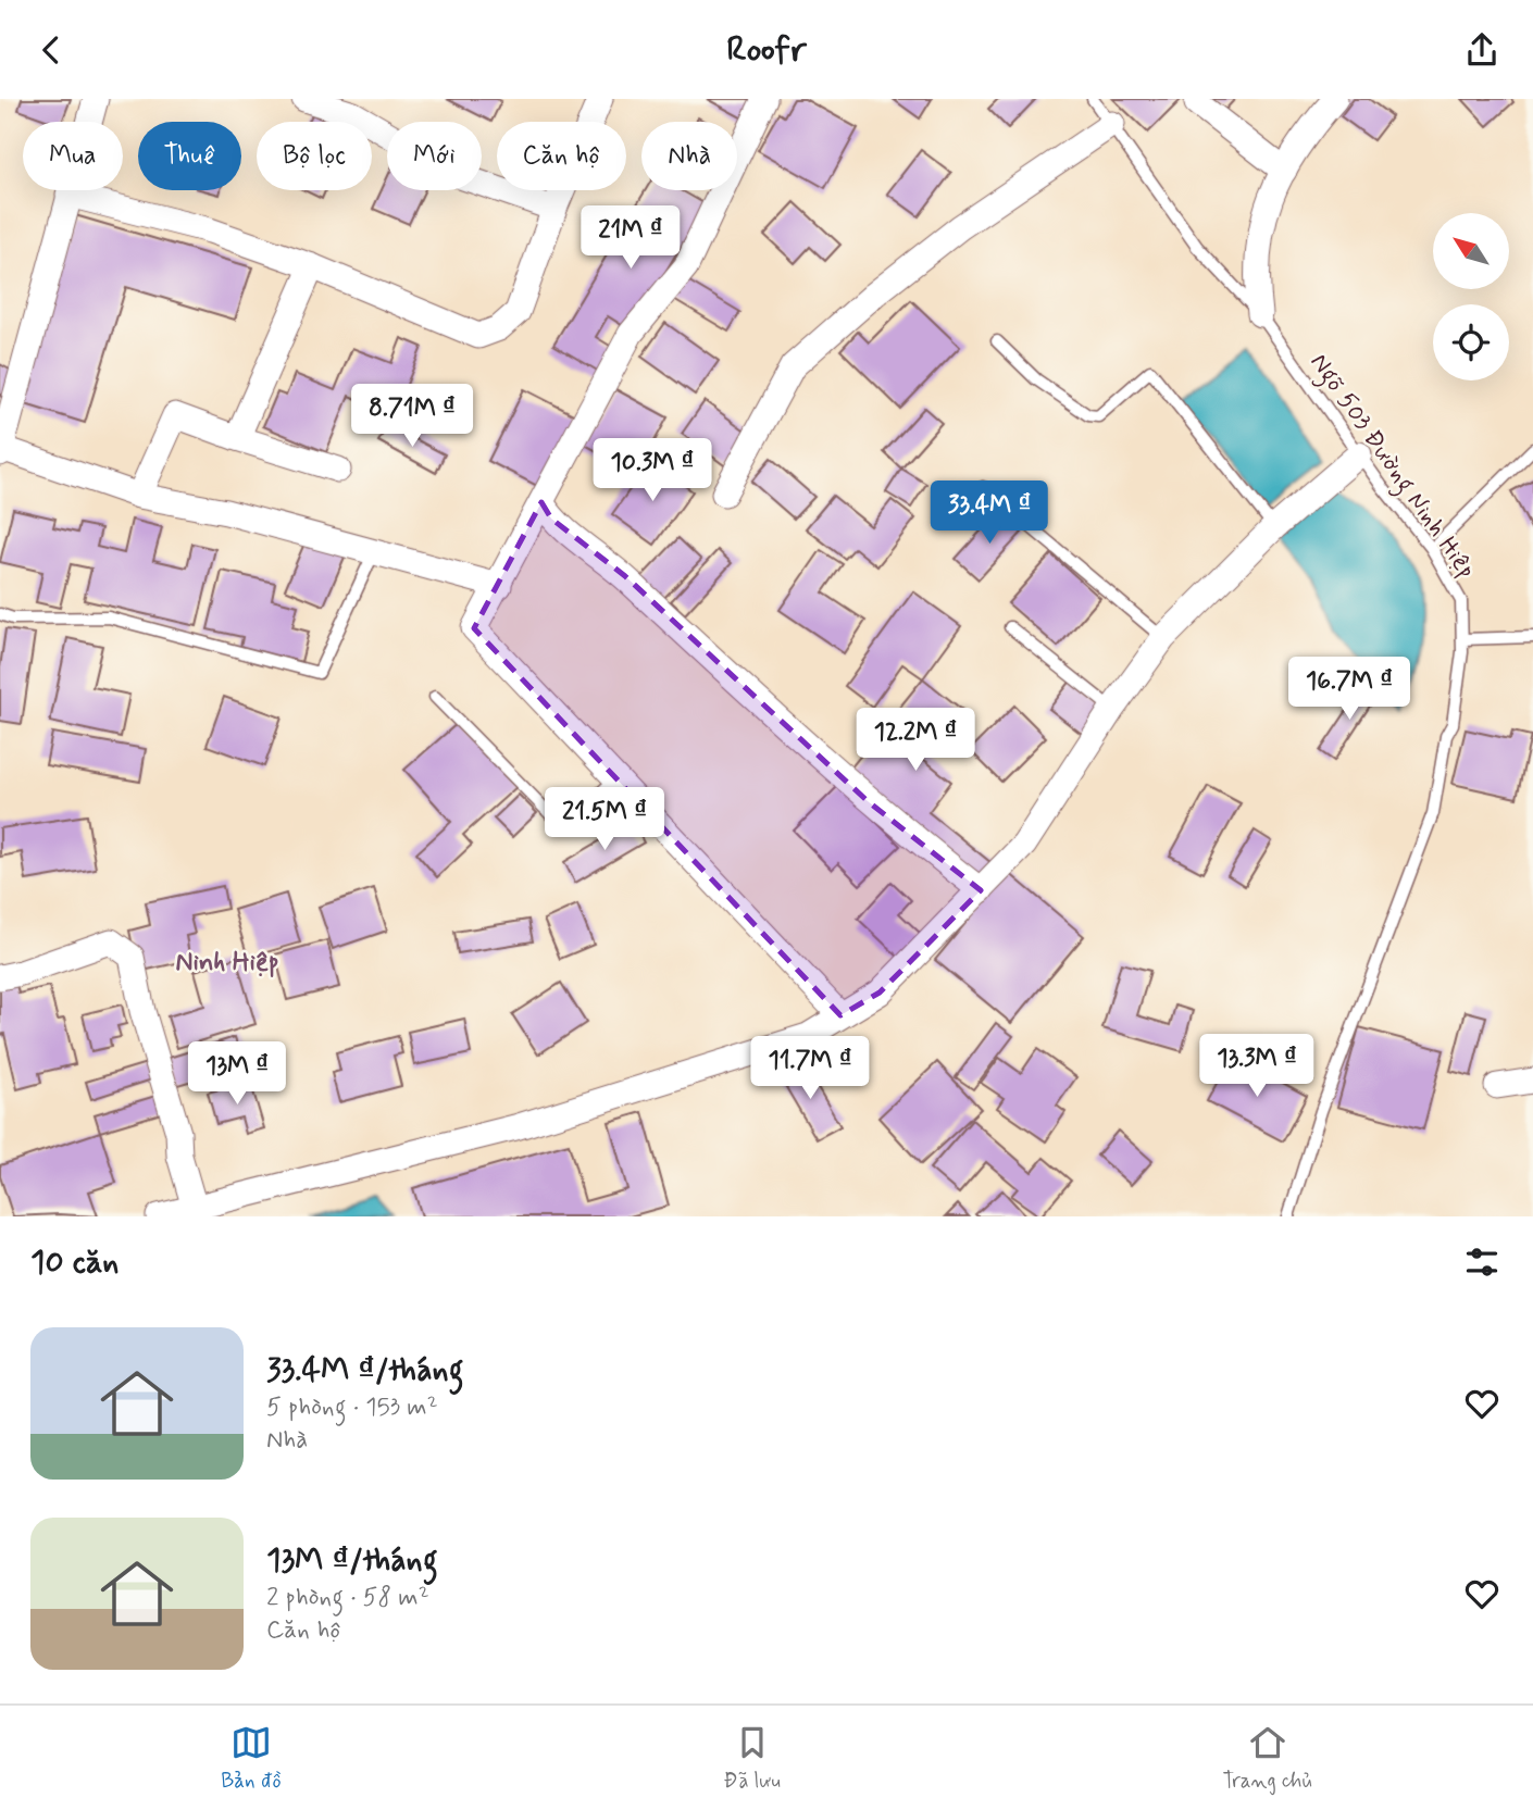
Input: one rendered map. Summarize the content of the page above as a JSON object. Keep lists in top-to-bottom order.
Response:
{
  "streets": {
    "lane": ["Ngõ 503 Đường Ninh Hiệp"]
  },
  "districts": ["Ninh Hiệp"],
  "north": "top left",
  "page": {
    "header": "Roofr",
    "chip": [
      "Mua",
      "Thuê",
      "Bộ lọc",
      "Mới",
      "Căn hộ",
      "Nhà"
    ],
    "price": [
      "21M ₫",
      "8.71M ₫",
      "10.3M ₫",
      "33.4M ₫",
      "16.7M ₫",
      "12.2M ₫",
      "21.5M ₫",
      "13.3M ₫",
      "11.7M ₫",
      "13M ₫"
    ],
    "heading": "10 căn",
    "list": [
      {
        "name": "33.4M ₫/tháng",
        "note": "5 phòng · 153 m² · Nhà"
      },
      {
        "name": "13M ₫/tháng",
        "note": "2 phòng · 58 m² · Căn hộ"
      }
    ],
    "tabs": ["Bản đồ", "Đã lưu", "Trang chủ"]
  }
}
